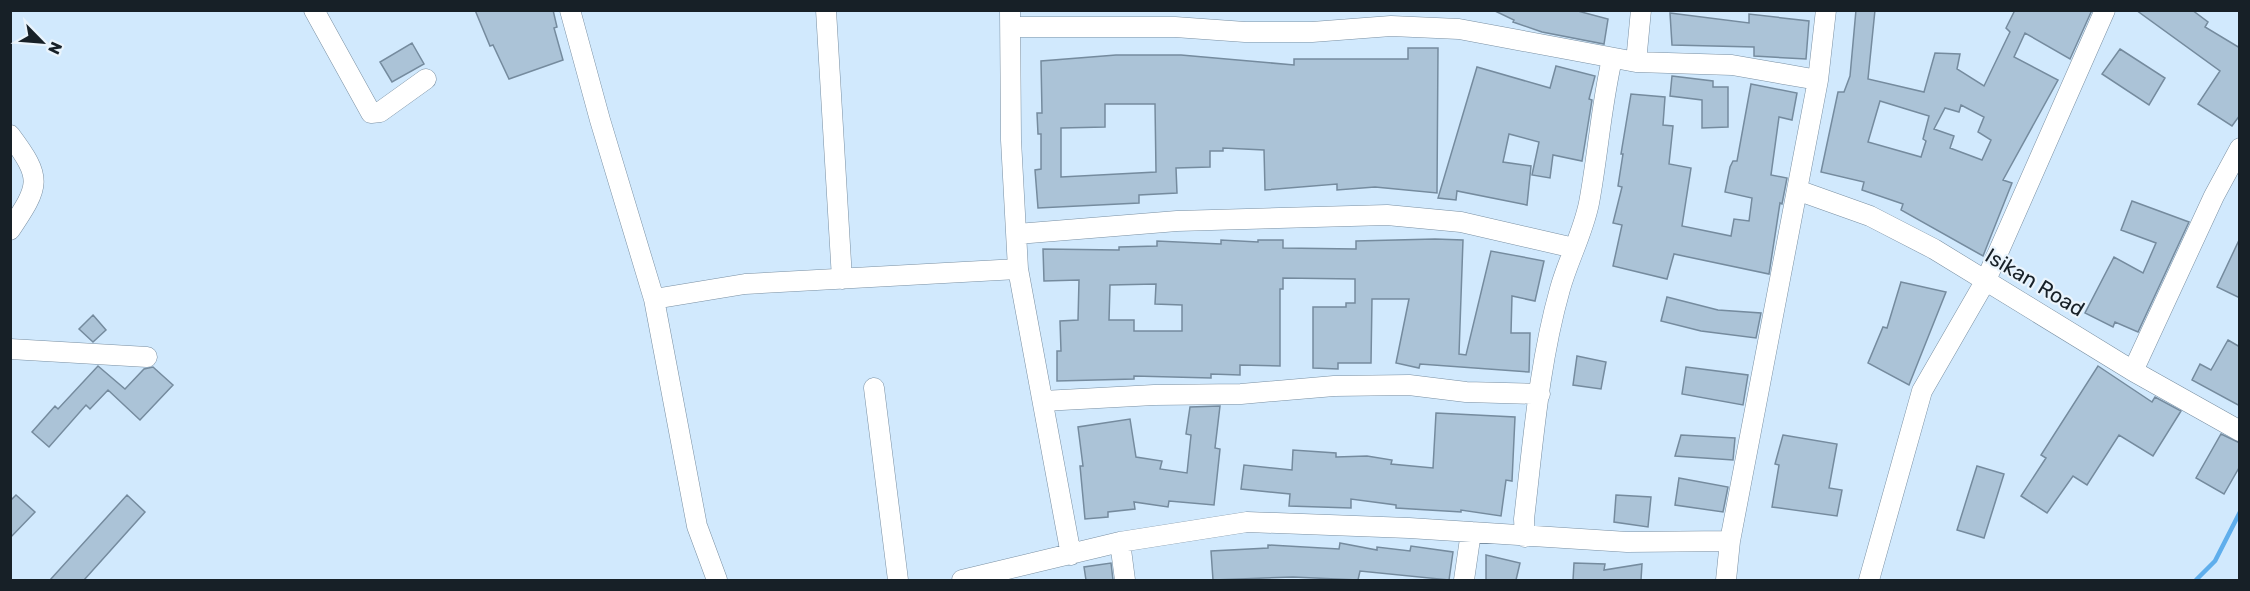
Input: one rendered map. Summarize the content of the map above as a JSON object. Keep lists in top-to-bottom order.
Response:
{
  "streets": {
    "street": ["Isikan Road"]
  },
  "north": "bottom right"
}
